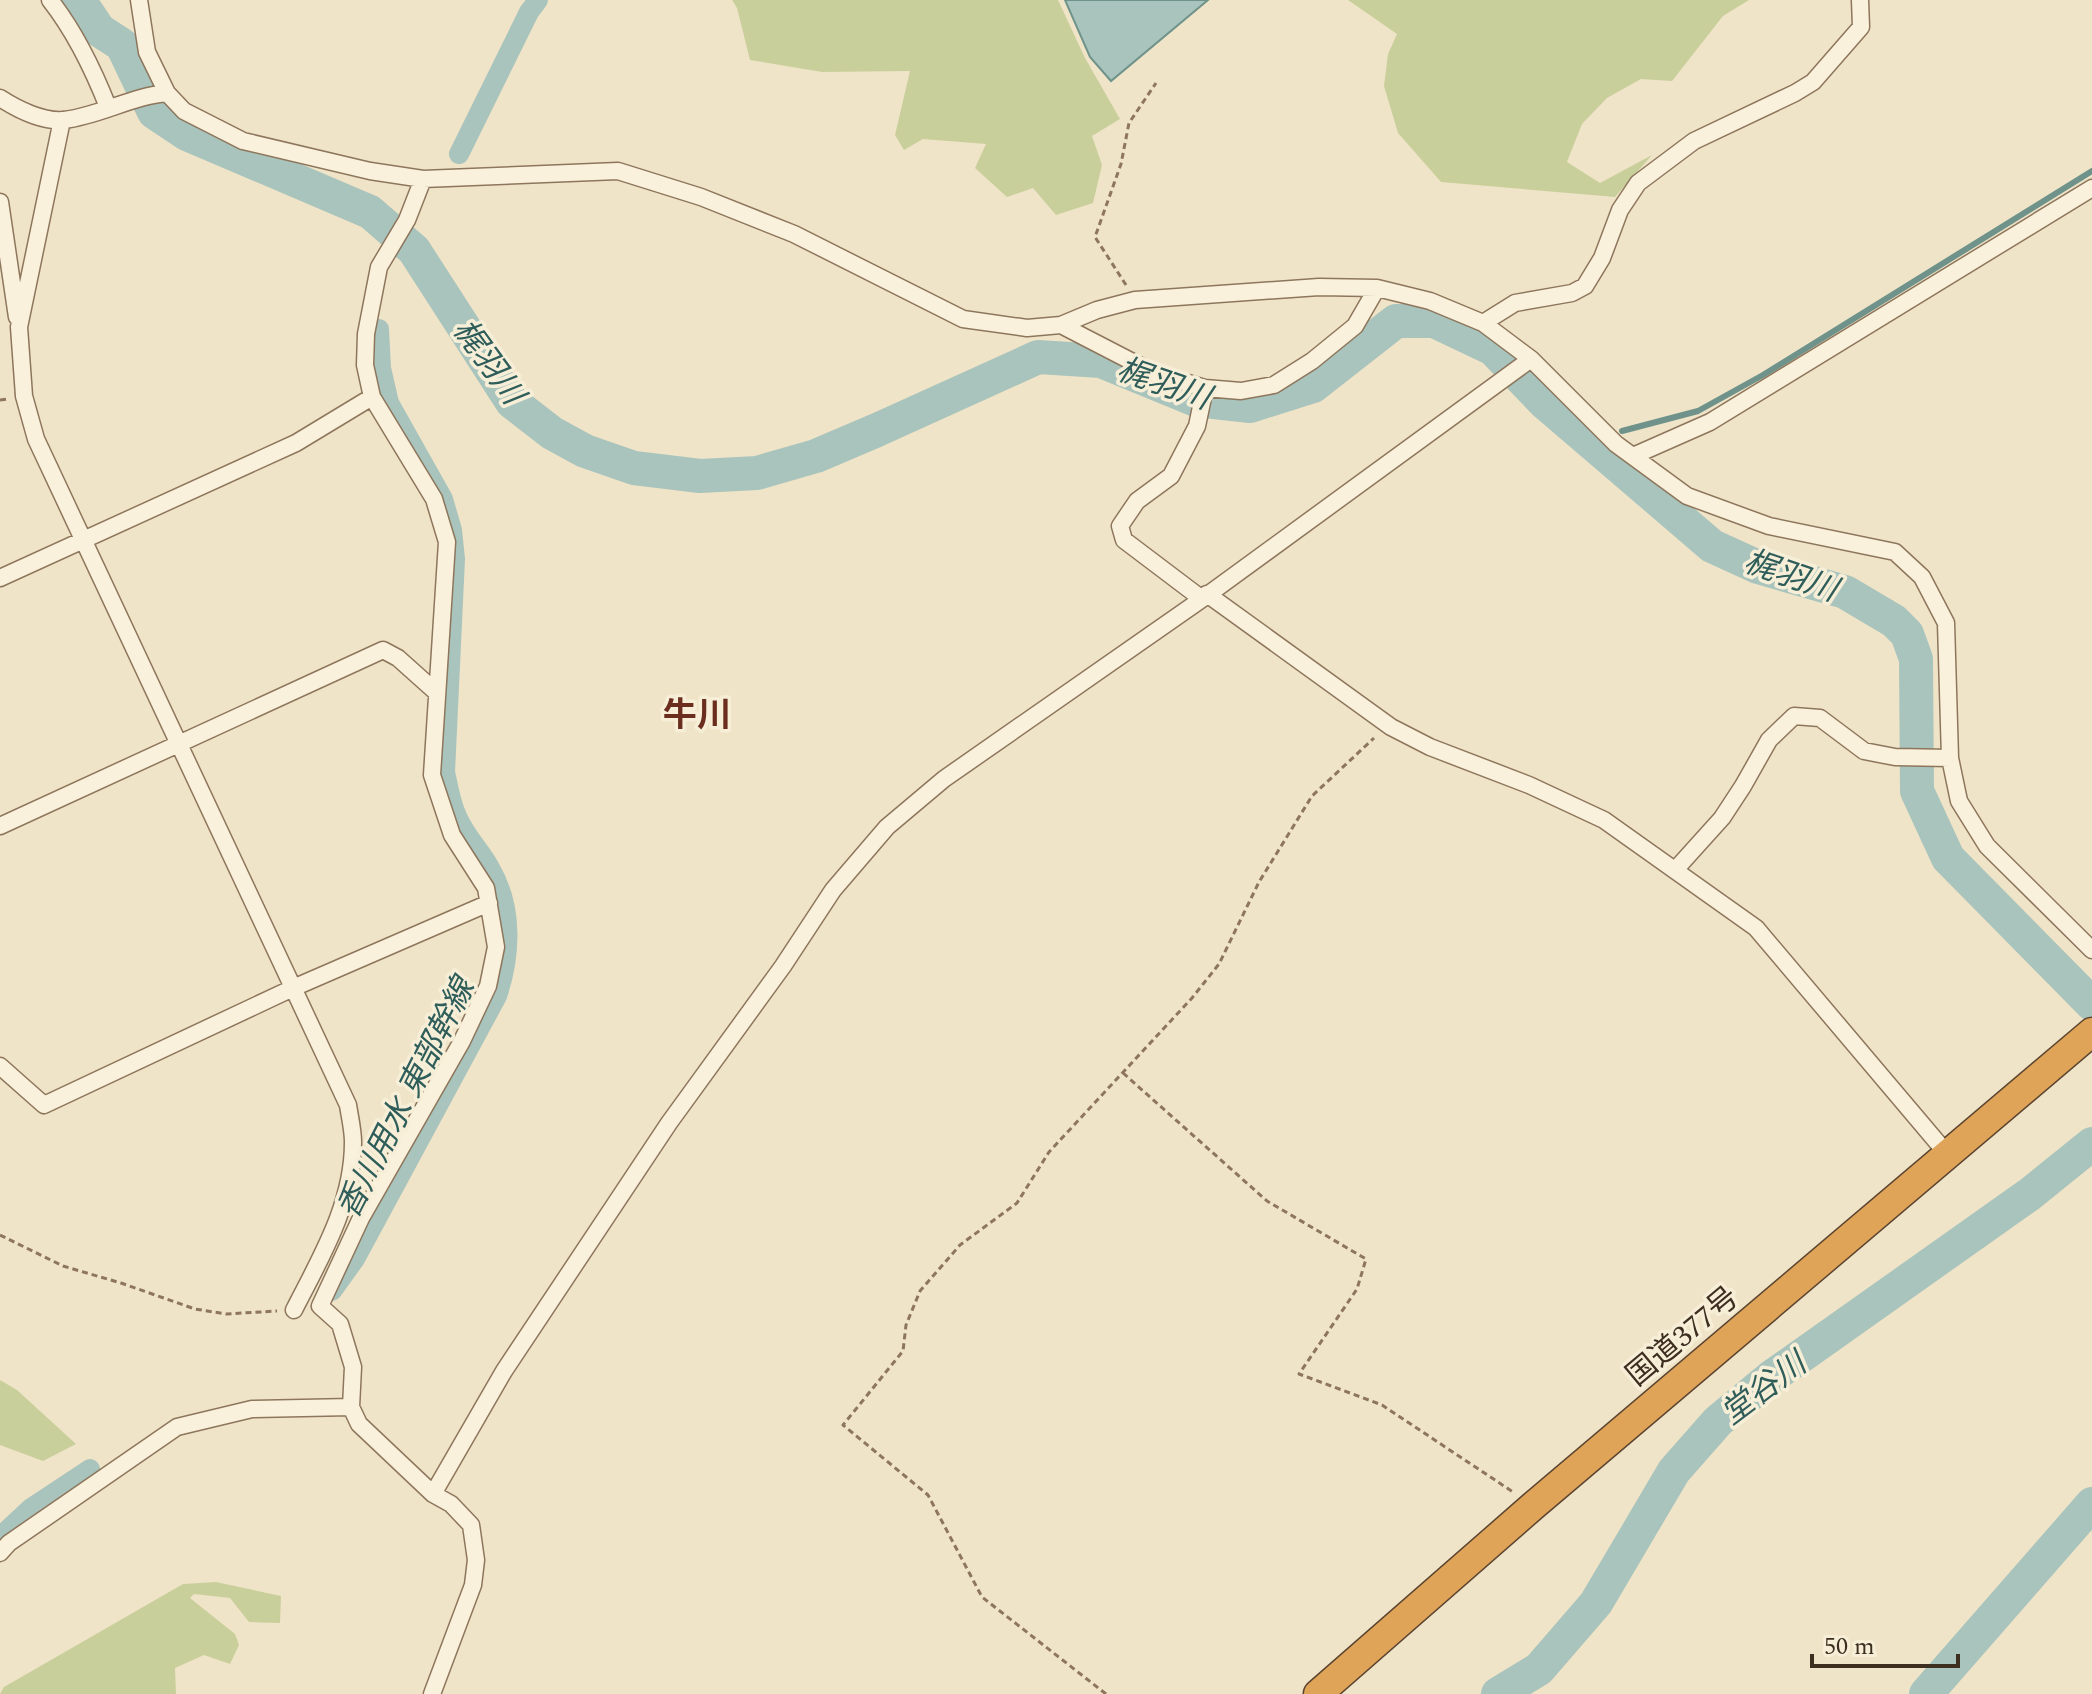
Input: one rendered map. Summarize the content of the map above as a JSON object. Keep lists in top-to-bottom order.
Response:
{
  "streets": {
    "highway": ["国道377号"]
  },
  "districts": ["牛川"],
  "water": ["梶羽川", "香川用水 東部幹線", "堂谷川"],
  "scale_bar": "50 m"
}
